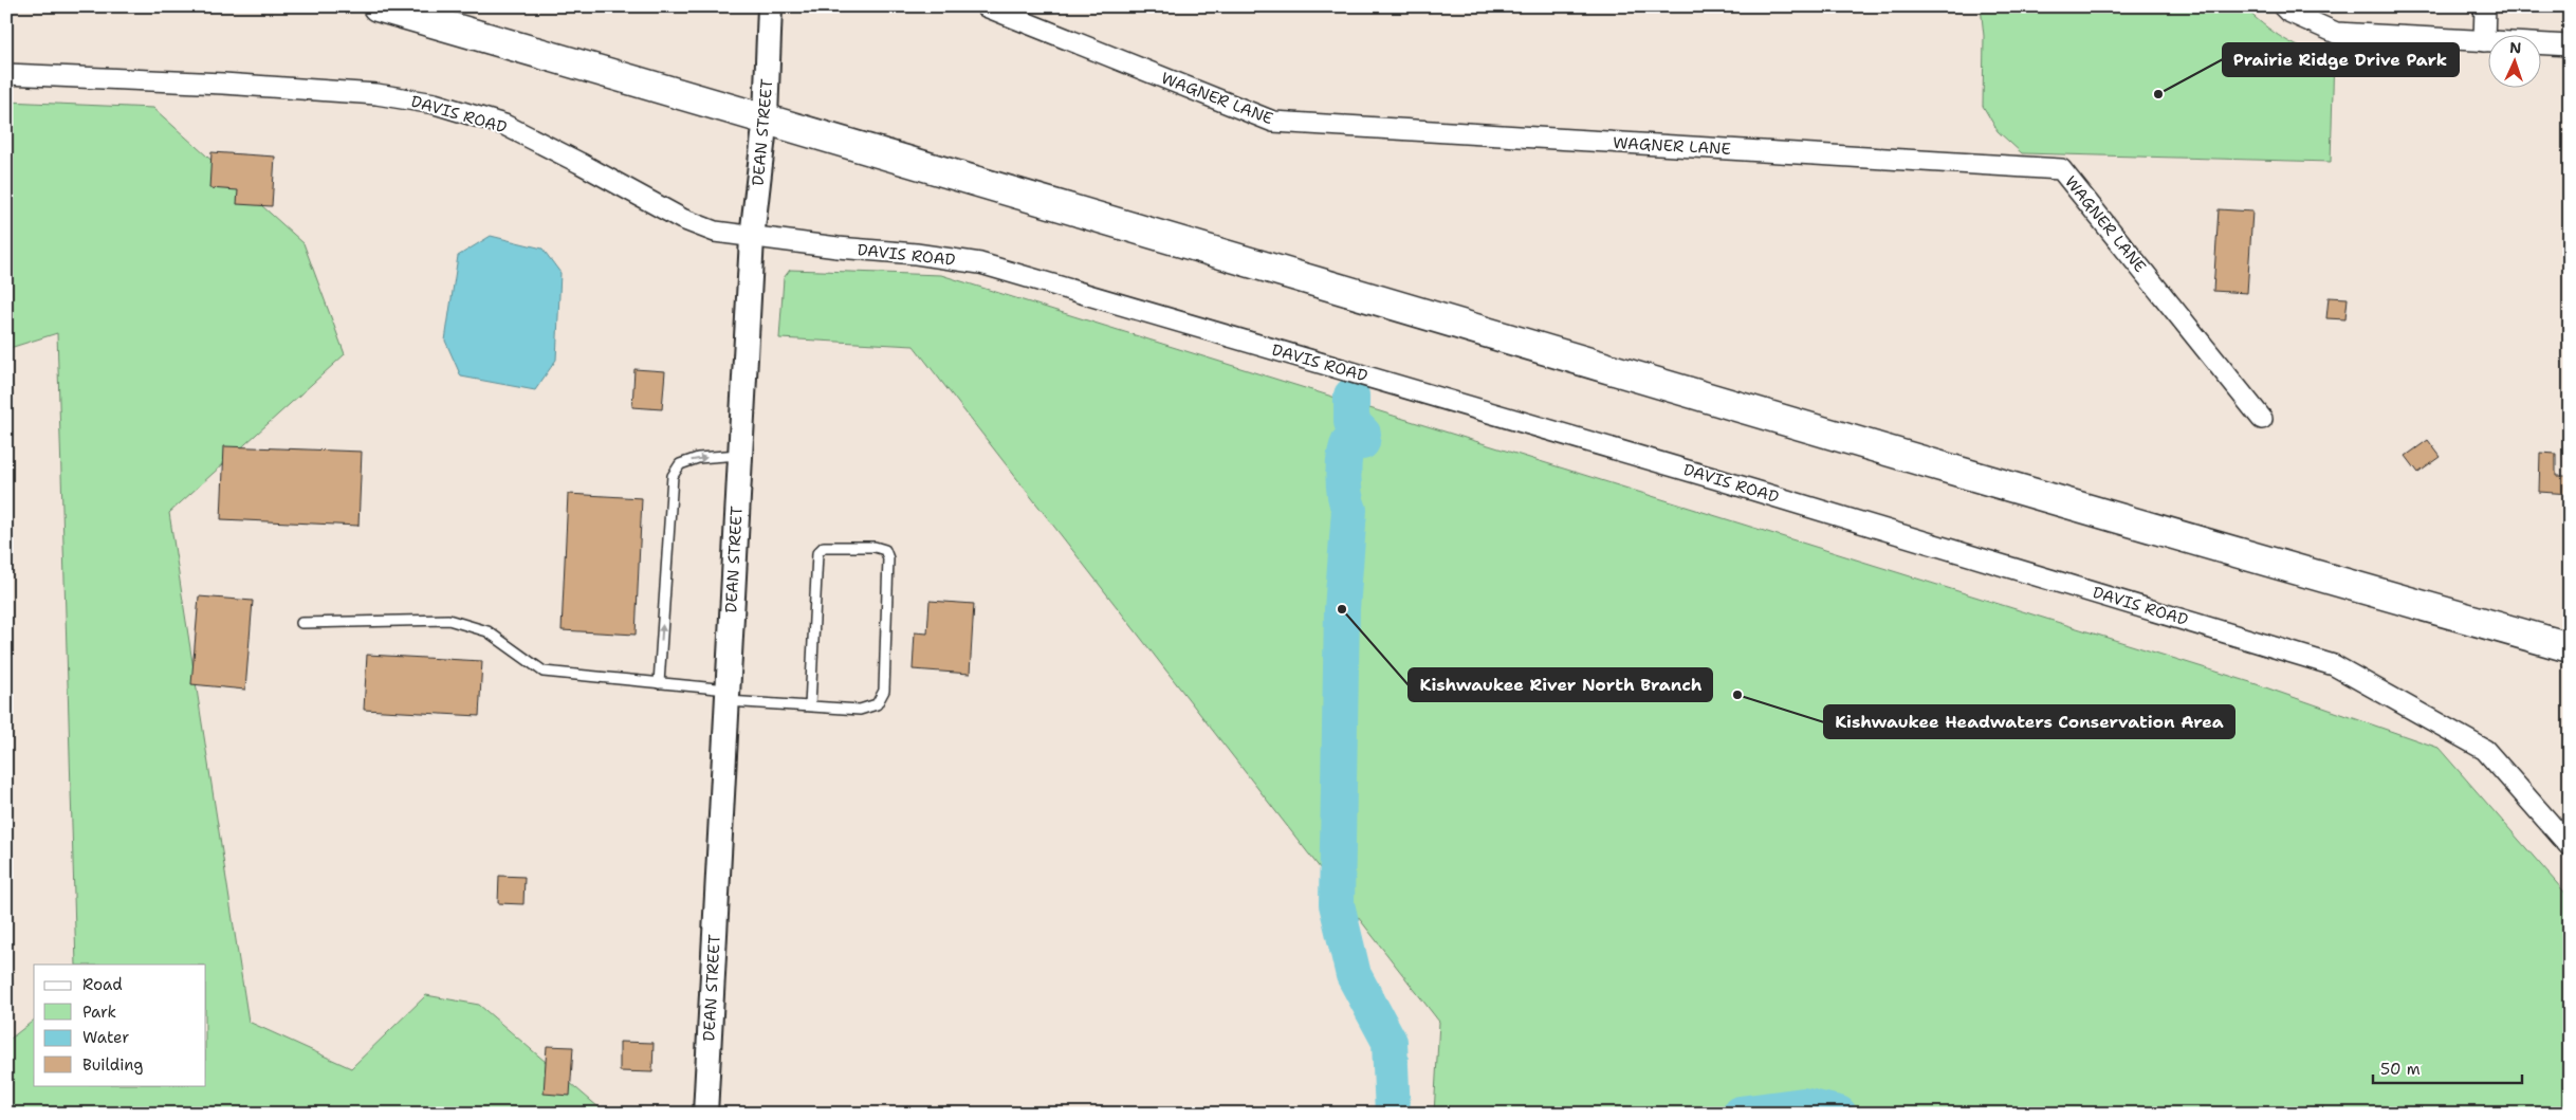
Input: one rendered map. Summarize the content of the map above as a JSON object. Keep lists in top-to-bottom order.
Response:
{
  "streets": {
    "street": ["WAGNER LANE", "DAVIS ROAD", "DEAN STREET"]
  },
  "crossings": [
    ["DAVIS ROAD", "DEAN STREET"]
  ],
  "places": ["Prairie Ridge Drive Park", "Kishwaukee River North Branch", "Kishwaukee Headwaters Conservation Area"],
  "legend": [
    "Road",
    "Park",
    "Water",
    "Building"
  ],
  "scale_bar": "50 m",
  "north": "top"
}
